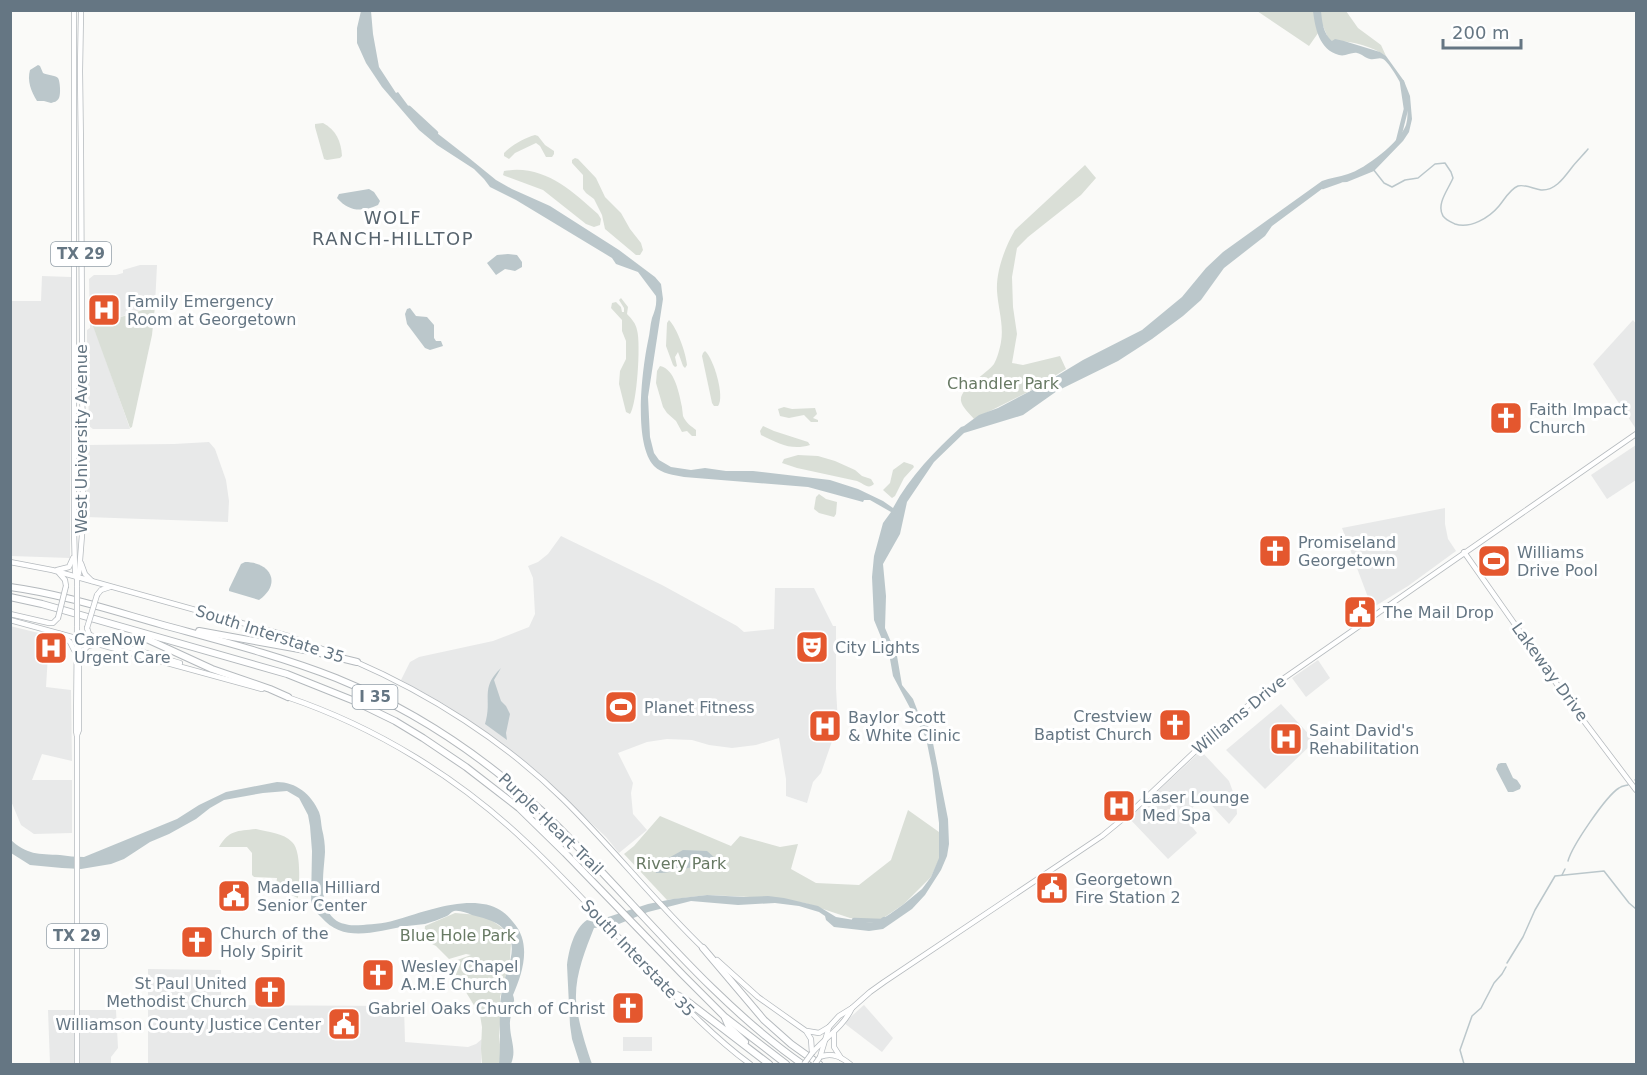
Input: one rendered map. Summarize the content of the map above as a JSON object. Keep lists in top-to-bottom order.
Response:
{
  "streets": {
    "highway": ["I 35", "Purple Heart Trail"],
    "main road": [
      "TX 29",
      "West University Avenue",
      "South Interstate 35",
      "Lakeway Drive",
      "Williams Drive"
    ]
  },
  "crossings": [
    ["West University Avenue", "South Interstate 35"],
    ["Lakeway Drive", "Williams Drive"],
    ["Williams Drive", "Purple Heart Trail"]
  ],
  "districts": ["WOLF RANCH-HILLTOP"],
  "parks": ["Chandler Park", "Rivery Park", "Blue Hole Park"],
  "places": {
    "hospital": [
      "Family Emergency Room at Georgetown",
      "CareNow Urgent Care",
      "Baylor Scott & White Clinic",
      "Saint David's Rehabilitation",
      "Laser Lounge Med Spa"
    ],
    "church": [
      "Faith Impact Church",
      "Promiseland Georgetown",
      "Crestview Baptist Church",
      "Church of the Holy Spirit",
      "Wesley Chapel A.M.E Church",
      "St Paul United Methodist Church",
      "Gabriel Oaks Church of Christ"
    ],
    "sports": ["Williams Drive Pool", "Planet Fitness"],
    "public building": [
      "The Mail Drop",
      "Georgetown Fire Station 2",
      "Madella Hilliard Senior Center",
      "Williamson County Justice Center"
    ],
    "theatre": ["City Lights"]
  },
  "scale_bar": "200 m"
}
